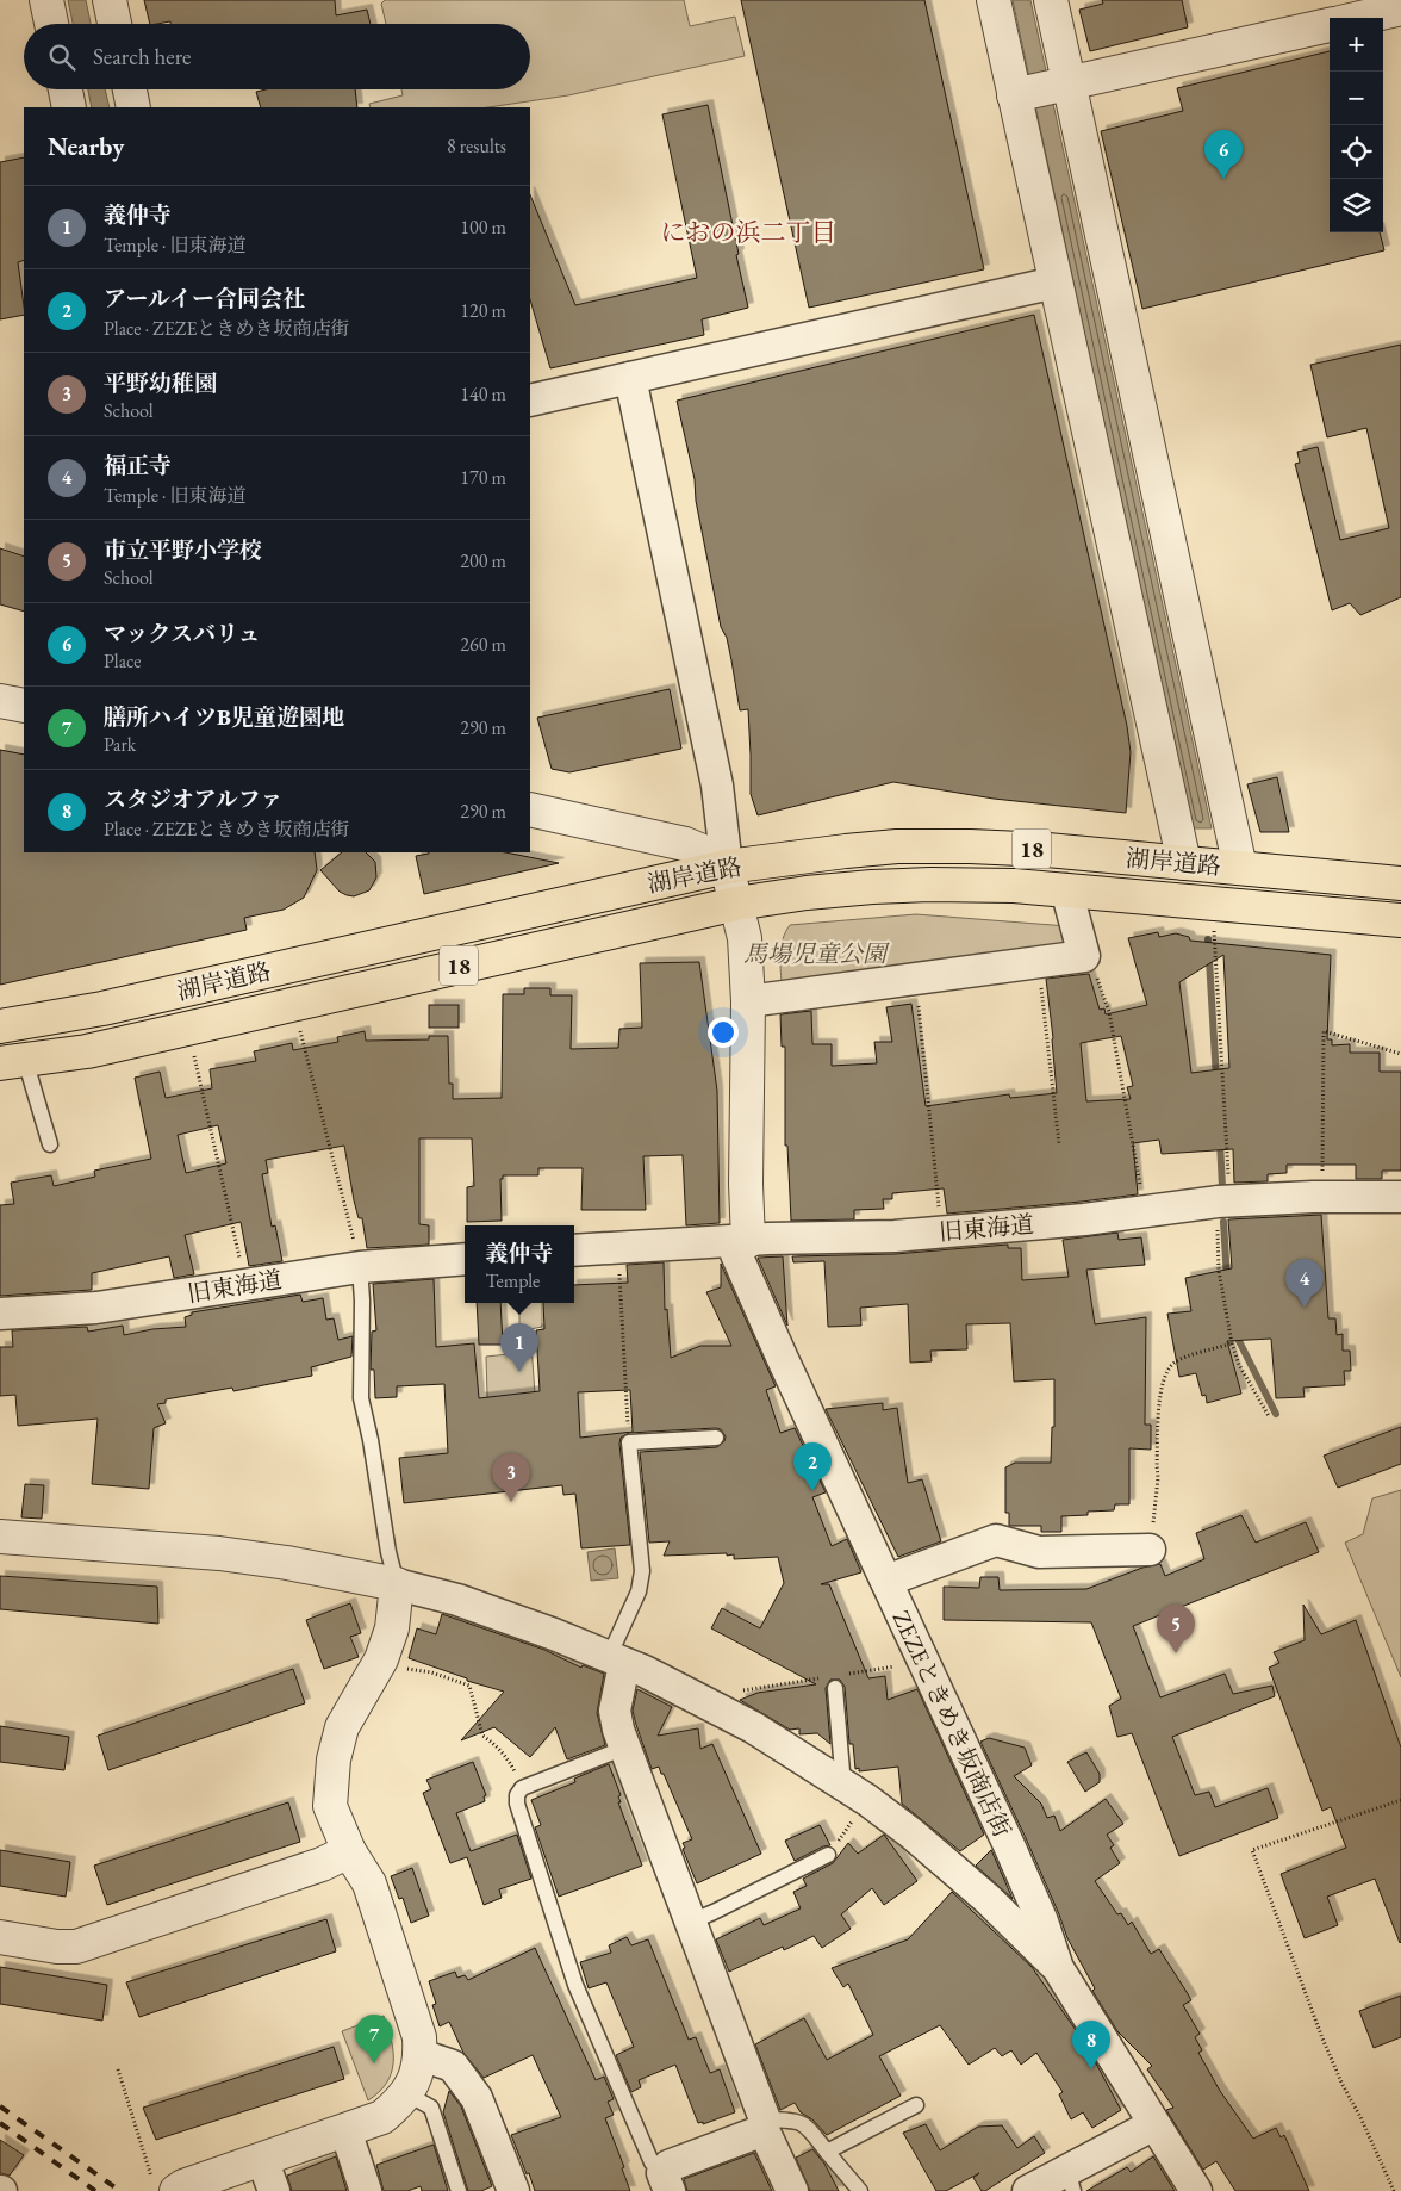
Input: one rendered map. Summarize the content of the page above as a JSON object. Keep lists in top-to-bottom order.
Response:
{
  "streets": {
    "main road": ["18", "湖岸道路"],
    "street": ["旧東海道", "ZEZEときめき坂商店街"]
  },
  "crossings": [
    ["旧東海道", "ZEZEときめき坂商店街"]
  ],
  "districts": ["におの浜二丁目"],
  "parks": ["馬場児童公園"],
  "page": {
    "map_buttons": ["+", "−"],
    "search": "Search here",
    "heading": ["Nearby", "8 results"],
    "pins": [
      "6",
      "4",
      "1",
      "2",
      "3",
      "5",
      "7",
      "8"
    ],
    "list": [
      {
        "mark": "1",
        "name": "義仲寺",
        "note": "Temple · 旧東海道",
        "value": "100 m"
      },
      {
        "mark": "2",
        "name": "アールイー合同会社",
        "note": "Place · ZEZEときめき坂商店街",
        "value": "120 m"
      },
      {
        "mark": "3",
        "name": "平野幼稚園",
        "note": "School",
        "value": "140 m"
      },
      {
        "mark": "4",
        "name": "福正寺",
        "note": "Temple · 旧東海道",
        "value": "170 m"
      },
      {
        "mark": "5",
        "name": "市立平野小学校",
        "note": "School",
        "value": "200 m"
      },
      {
        "mark": "6",
        "name": "マックスバリュ",
        "note": "Place",
        "value": "260 m"
      },
      {
        "mark": "7",
        "name": "膳所ハイツB児童遊園地",
        "note": "Park",
        "value": "290 m"
      },
      {
        "mark": "8",
        "name": "スタジオアルファ",
        "note": "Place · ZEZEときめき坂商店街",
        "value": "290 m"
      }
    ],
    "popup": ["義仲寺", "Temple"]
  }
}
